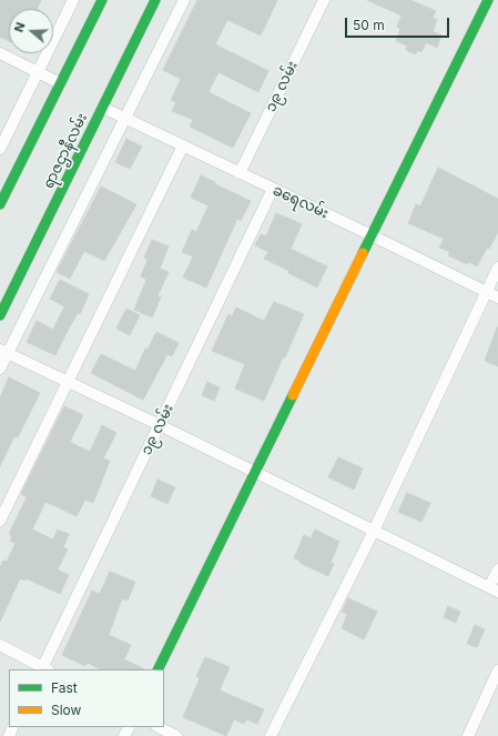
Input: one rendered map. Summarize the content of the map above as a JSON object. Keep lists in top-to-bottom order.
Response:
{
  "streets": {
    "street": ["၁၉ လမ်း", "ရာဇဌာနီလမ်း", "ခရေလမ်း"]
  },
  "crossings": [
    ["၁၉ လမ်း", "ခရေလမ်း"],
    ["ရာဇဌာနီလမ်း", "ခရေလမ်း"]
  ],
  "legend": ["Fast", "Slow"],
  "scale_bar": "50 m",
  "north": "left"
}
